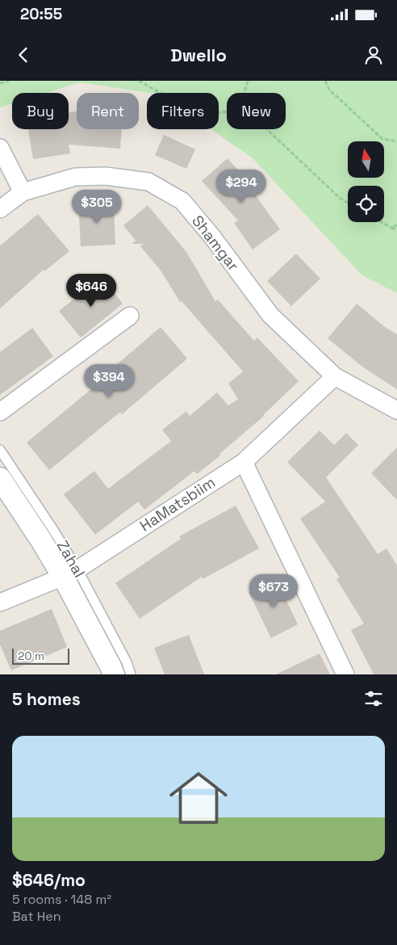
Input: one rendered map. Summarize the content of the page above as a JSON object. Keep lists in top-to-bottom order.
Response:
{
  "streets": {
    "street": ["Shamgar", "HaMatsbiim", "Zahal"]
  },
  "crossings": [
    ["Shamgar", "HaMatsbiim"],
    ["HaMatsbiim", "Zahal"]
  ],
  "scale_bar": "20 m",
  "north": "top",
  "page": {
    "status": "20:55",
    "header": "Dwello",
    "chip": [
      "Buy",
      "Rent",
      "Filters",
      "New"
    ],
    "price": [
      "$294",
      "$305",
      "$646",
      "$394",
      "$673"
    ],
    "scale": "20 m",
    "heading": "5 homes",
    "list": [
      {
        "name": "$646/mo",
        "note": "5 rooms · 148 m² · Bat Hen"
      }
    ]
  }
}
